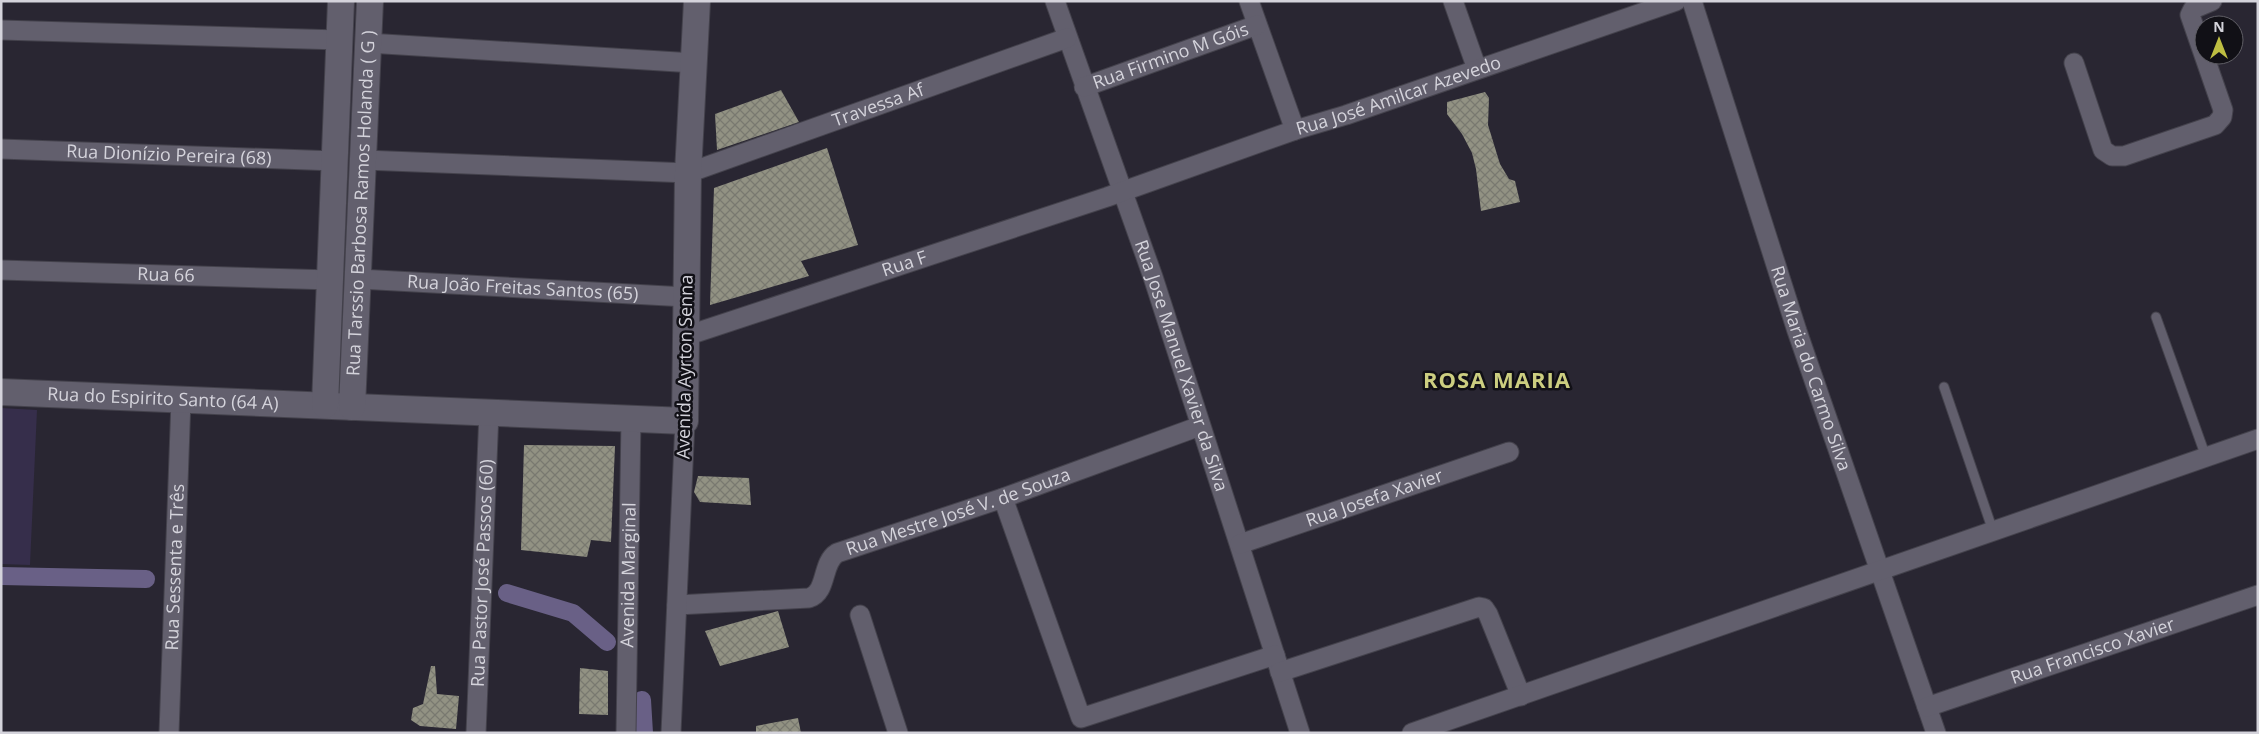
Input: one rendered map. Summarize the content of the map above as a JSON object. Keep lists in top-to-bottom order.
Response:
{
  "streets": {
    "street": [
      "Rua Firmino M Góis",
      "Rua José Amilcar Azevedo",
      "Travessa Af",
      "Rua Dionízio Pereira (68)",
      "Rua Tarssio Barbosa Ramos Holanda ( G )",
      "Rua F",
      "Rua 66",
      "Rua João Freitas Santos (65)",
      "Rua Jose Manuel Xavier da Silva",
      "Avenida Ayrton Senna",
      "Rua Maria do Carmo Silva",
      "Rua do Espirito Santo (64 A)",
      "Rua Josefa Xavier",
      "Rua Mestre José V. de Souza",
      "Rua Sessenta e Três",
      "Rua Pastor José Passos (60)",
      "Avenida Marginal",
      "Rua Francisco Xavier"
    ]
  },
  "crossings": [
    ["Rua Firmino M Góis", "Rua Jose Manuel Xavier da Silva"],
    ["Rua José Amilcar Azevedo", "Rua F"],
    ["Rua José Amilcar Azevedo", "Rua Jose Manuel Xavier da Silva"],
    ["Travessa Af", "Rua Jose Manuel Xavier da Silva"],
    ["Travessa Af", "Avenida Ayrton Senna"],
    ["Rua Dionízio Pereira (68)", "Rua Tarssio Barbosa Ramos Holanda ( G )"],
    ["Rua Tarssio Barbosa Ramos Holanda ( G )", "Rua 66"],
    ["Rua Tarssio Barbosa Ramos Holanda ( G )", "Rua João Freitas Santos (65)"],
    ["Rua Tarssio Barbosa Ramos Holanda ( G )", "Rua do Espirito Santo (64 A)"],
    ["Rua F", "Rua Jose Manuel Xavier da Silva"],
    ["Rua F", "Avenida Ayrton Senna"],
    ["Rua João Freitas Santos (65)", "Avenida Ayrton Senna"],
    ["Rua Jose Manuel Xavier da Silva", "Rua Josefa Xavier"],
    ["Rua Jose Manuel Xavier da Silva", "Rua Mestre José V. de Souza"],
    ["Avenida Ayrton Senna", "Rua do Espirito Santo (64 A)"],
    ["Avenida Ayrton Senna", "Rua Mestre José V. de Souza"],
    ["Rua Maria do Carmo Silva", "Rua Francisco Xavier"],
    ["Rua do Espirito Santo (64 A)", "Rua Sessenta e Três"],
    ["Rua do Espirito Santo (64 A)", "Rua Pastor José Passos (60)"],
    ["Rua do Espirito Santo (64 A)", "Avenida Marginal"]
  ],
  "districts": ["ROSA MARIA"],
  "north": "top"
}
